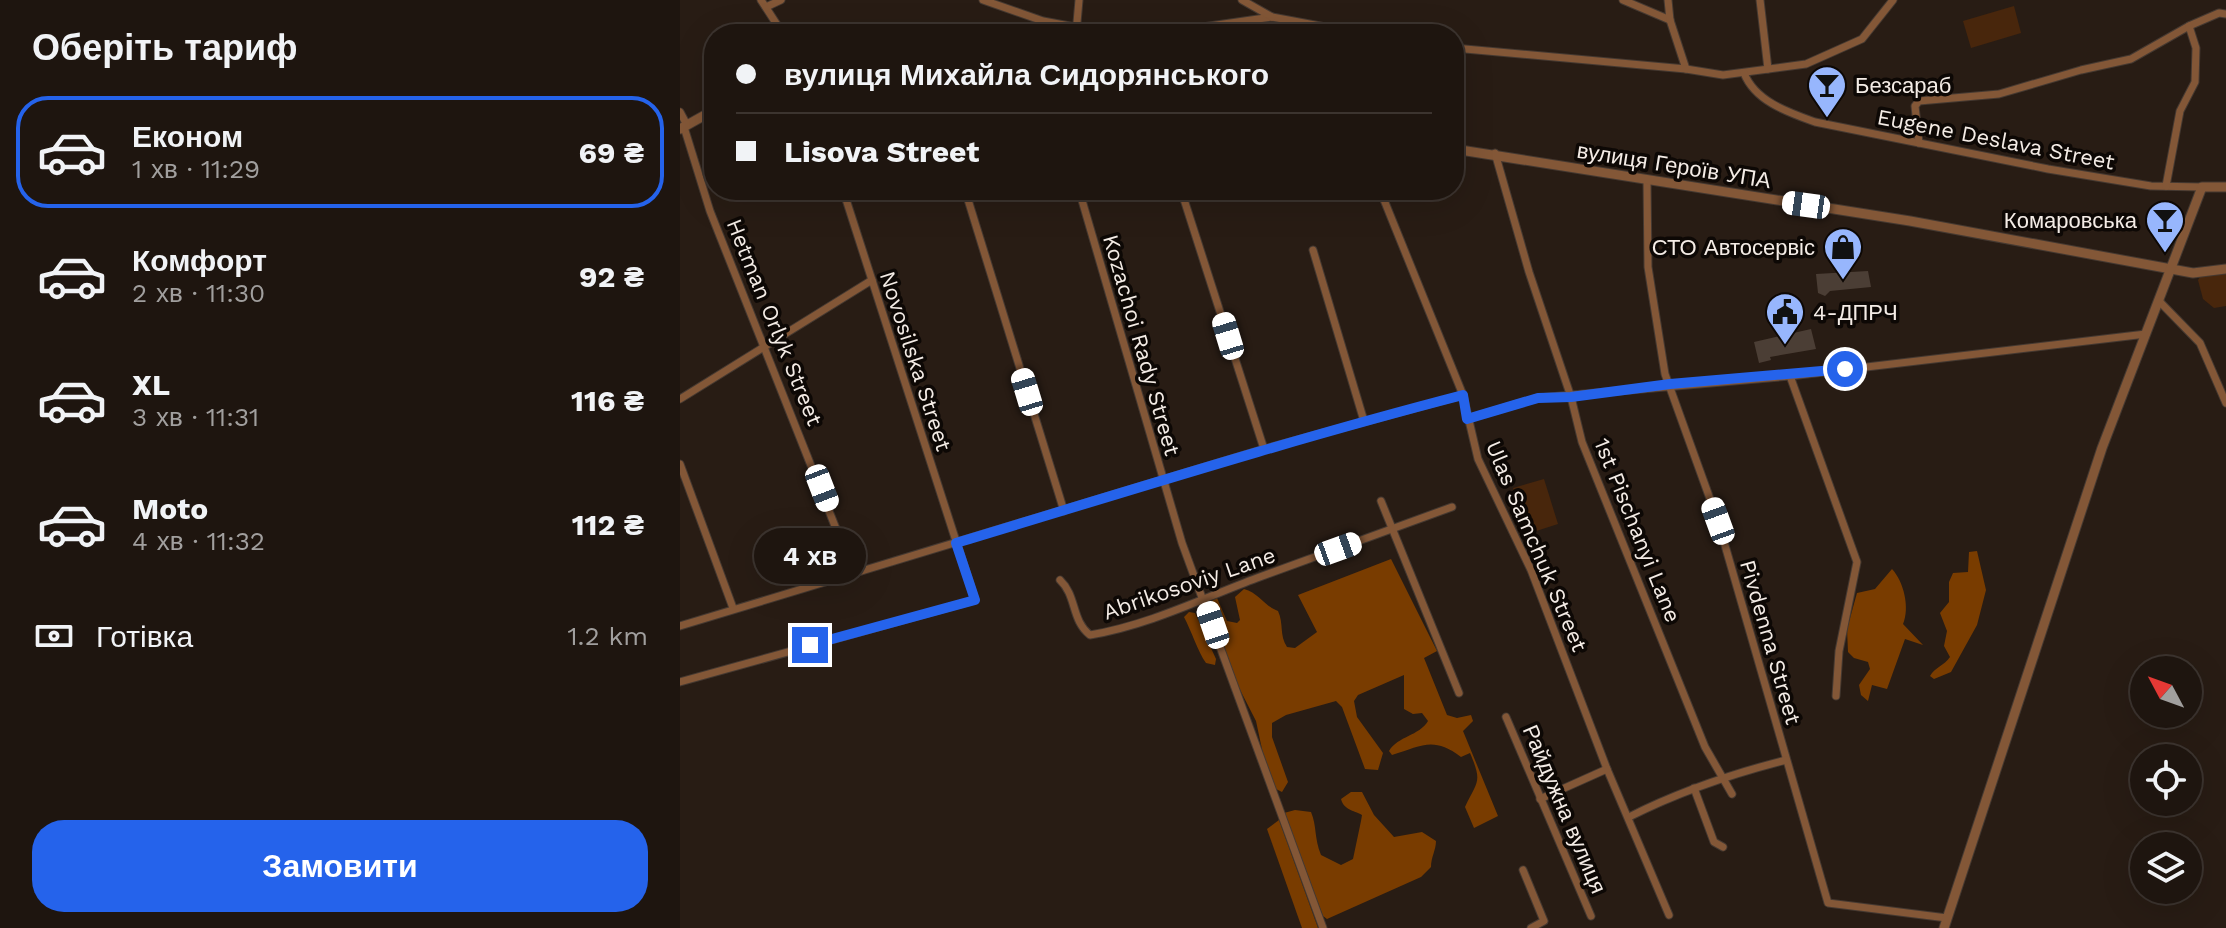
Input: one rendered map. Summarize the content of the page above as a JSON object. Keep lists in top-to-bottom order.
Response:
{
  "streets": {
    "street": [
      "Eugene Deslava Street",
      "вулиця Героїв УПА",
      "Hetman Orlyk Street",
      "Kozachoi Rady Street",
      "Novosilska Street",
      "1st Pischanyi Lane",
      "Ulas Samchuk Street",
      "Abrikosoviy Lane",
      "Pivdenna Street",
      "Райдужна вулиця"
    ]
  },
  "crossings": [
    ["вулиця Героїв УПА", "1st Pischanyi Lane"],
    ["вулиця Героїв УПА", "Pivdenna Street"],
    ["Kozachoi Rady Street", "Abrikosoviy Lane"]
  ],
  "places": {
    "bar": ["Безсараб", "Комаровська"],
    "shop": ["СТО Автосервіс"],
    "public building": ["4-ДПРЧ"]
  },
  "north": "top left",
  "page": {
    "heading": "Оберіть тариф",
    "banner": ["вулиця Михайла Сидорянського", "Lisova Street"],
    "list": [
      {
        "name": "Економ",
        "note": "1 хв · 11:29",
        "value": "69 ₴"
      },
      {
        "name": "Комфорт",
        "note": "2 хв · 11:30",
        "value": "92 ₴"
      },
      {
        "name": "XL",
        "note": "3 хв · 11:31",
        "value": "116 ₴"
      },
      {
        "name": "Moto",
        "note": "4 хв · 11:32",
        "value": "112 ₴"
      }
    ],
    "bubble": "4 хв",
    "pay": ["Готівка", "1.2 km"],
    "buttons": "Замовити"
  }
}
